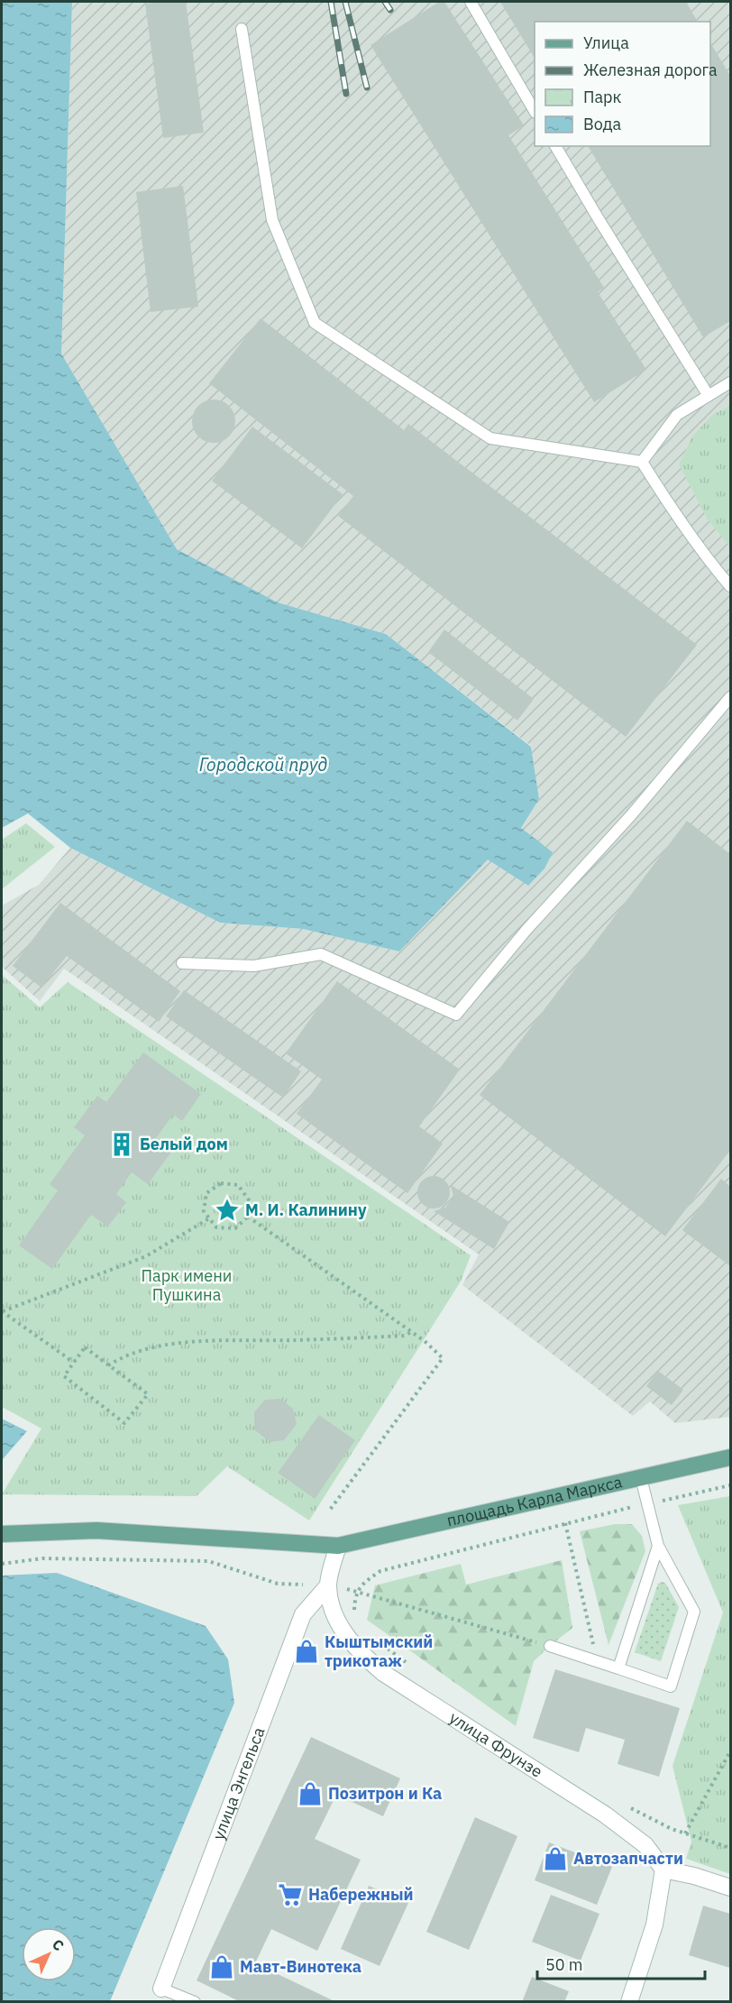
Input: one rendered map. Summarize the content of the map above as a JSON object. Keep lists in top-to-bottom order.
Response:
{
  "streets": {
    "main road": ["площадь Карла Маркса"],
    "street": ["улица Фрунзе", "улица Энгельса"]
  },
  "crossings": [
    ["площадь Карла Маркса", "улица Фрунзе"],
    ["улица Фрунзе", "улица Энгельса"]
  ],
  "water": ["Городской пруд"],
  "parks": ["Парк имени Пушкина"],
  "places": {
    "building": ["Белый дом"],
    "place": ["М. И. Калинину"],
    "shop": [
      "Кыштымский трикотаж",
      "Позитрон и Ка",
      "Автозапчасти",
      "Мавт-Винотека"
    ],
    "supermarket": ["Набережный"]
  },
  "legend": [
    "Улица",
    "Железная дорога",
    "Парк",
    "Вода"
  ],
  "scale_bar": "50 m",
  "north": "top right"
}
